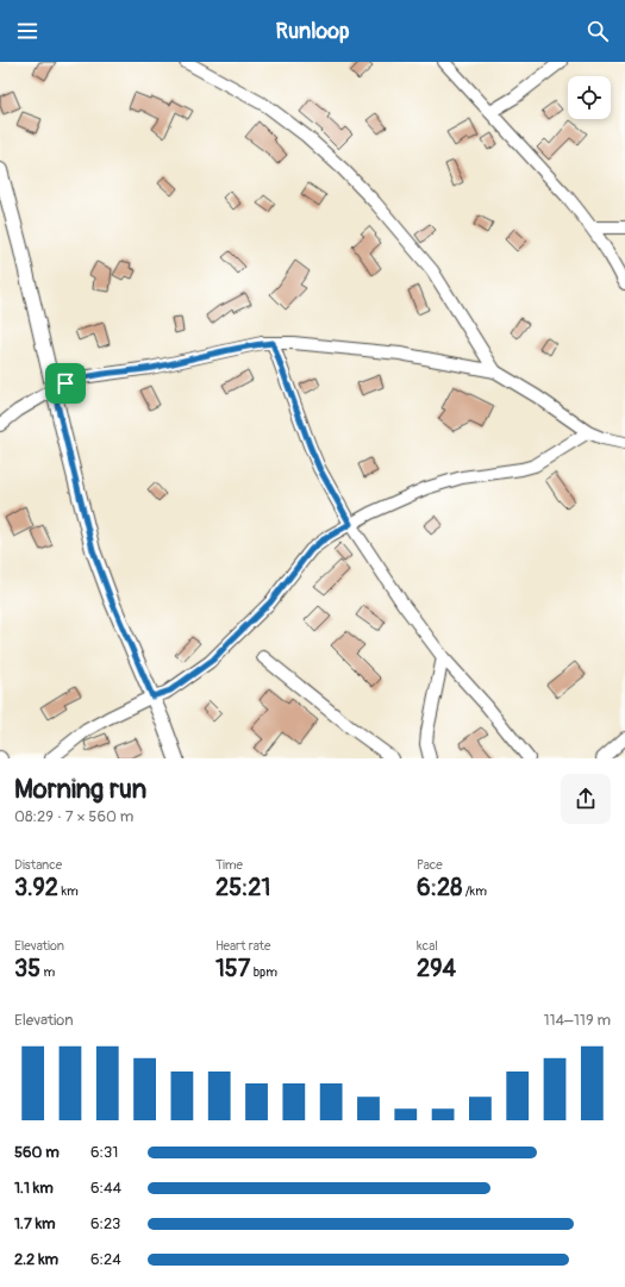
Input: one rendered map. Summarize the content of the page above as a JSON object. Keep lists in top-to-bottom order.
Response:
{
  "page": {
    "header": "Runloop",
    "heading": ["Morning run", "08:29 · 7 × 560 m"],
    "stats": [
      ["Distance", "3.92 km"],
      ["Time", "25:21"],
      ["Pace", "6:28 /km"],
      ["Elevation", "35 m"],
      ["Heart rate", "157 bpm"],
      ["kcal", "294"]
    ],
    "chart": ["Elevation", "114–119 m"],
    "list": [
      {
        "name": "560 m",
        "note": "6:31"
      },
      {
        "name": "1.1 km",
        "note": "6:44"
      },
      {
        "name": "1.7 km",
        "note": "6:23"
      },
      {
        "name": "2.2 km",
        "note": "6:24"
      }
    ]
  }
}
